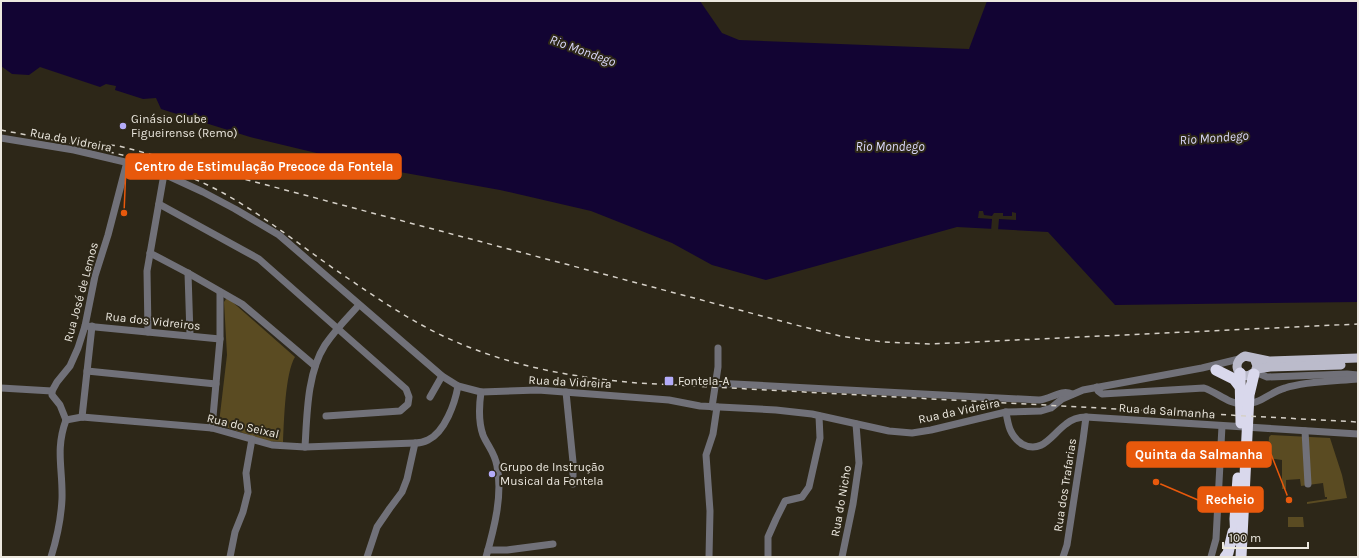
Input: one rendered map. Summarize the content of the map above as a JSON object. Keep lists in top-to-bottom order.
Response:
{
  "streets": {
    "street": [
      "Rua da Vidreira",
      "Rua José de Lemos",
      "Rua dos Vidreiros",
      "Rua da Salmanha",
      "Rua do Seixal",
      "Rua dos Trafarias",
      "Rua do Nicho"
    ]
  },
  "crossings": [
    ["Rua da Vidreira", "Rua José de Lemos"],
    ["Rua da Vidreira", "Rua da Salmanha"],
    ["Rua da Vidreira", "Rua do Nicho"],
    ["Rua José de Lemos", "Rua dos Vidreiros"],
    ["Rua da Salmanha", "Rua dos Trafarias"]
  ],
  "water": ["Rio Mondego"],
  "places": {
    "other": [
      "Ginásio Clube Figueirense (Remo)",
      "Centro de Estimulação Precoce da Fontela",
      "Grupo de Instrução Musical da Fontela",
      "Recheio",
      "Quinta da Salmanha"
    ],
    "transit": ["Fontela-A"]
  },
  "scale_bar": "100 m"
}
